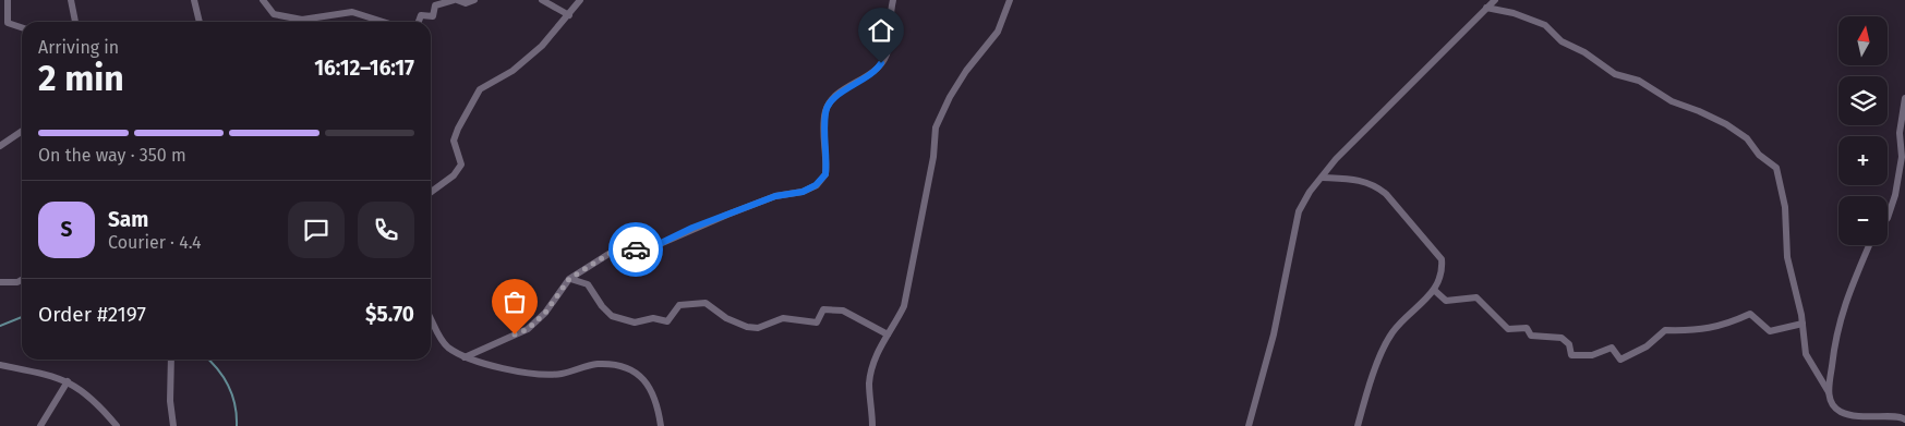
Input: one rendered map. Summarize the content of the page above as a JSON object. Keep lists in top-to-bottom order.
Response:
{
  "north": "top",
  "page": {
    "map_buttons": ["+", "−"],
    "heading": ["2 min", "Arriving in", "16:12–16:17"],
    "panel": [
      "Sam",
      "Courier · 4.4",
      "Order #2197",
      "$5.70"
    ],
    "bar": "On the way · 350 m",
    "round": "S"
  }
}
